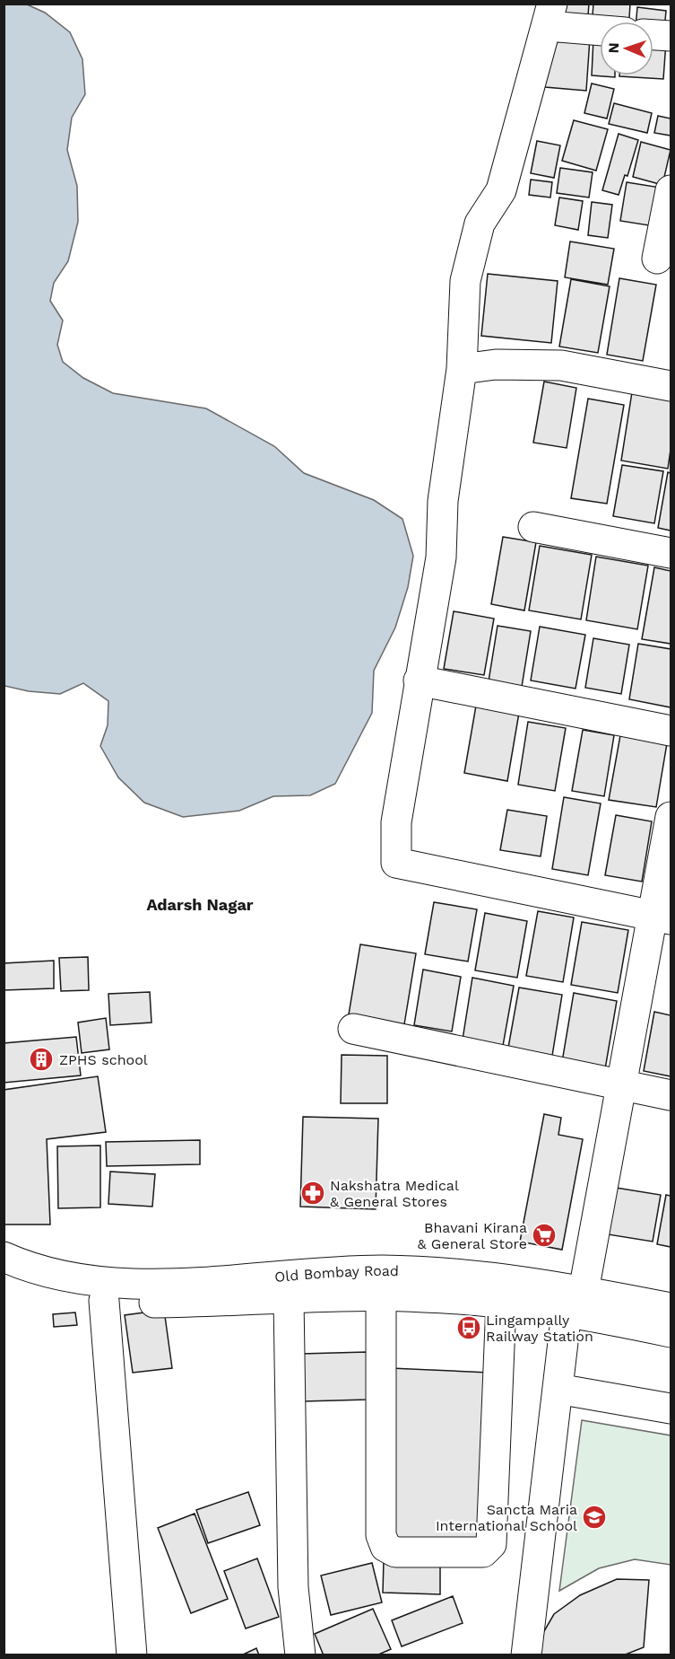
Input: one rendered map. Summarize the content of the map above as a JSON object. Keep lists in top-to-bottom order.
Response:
{
  "streets": {
    "street": ["Old Bombay Road"]
  },
  "districts": ["Adarsh Nagar"],
  "places": {
    "building": ["ZPHS school"],
    "pharmacy": ["Nakshatra Medical & General Stores"],
    "supermarket": ["Bhavani Kirana & General Store"],
    "bus stop": ["Lingampally Railway Station"],
    "school or university": ["Sancta Maria International School"]
  },
  "north": "left"
}
